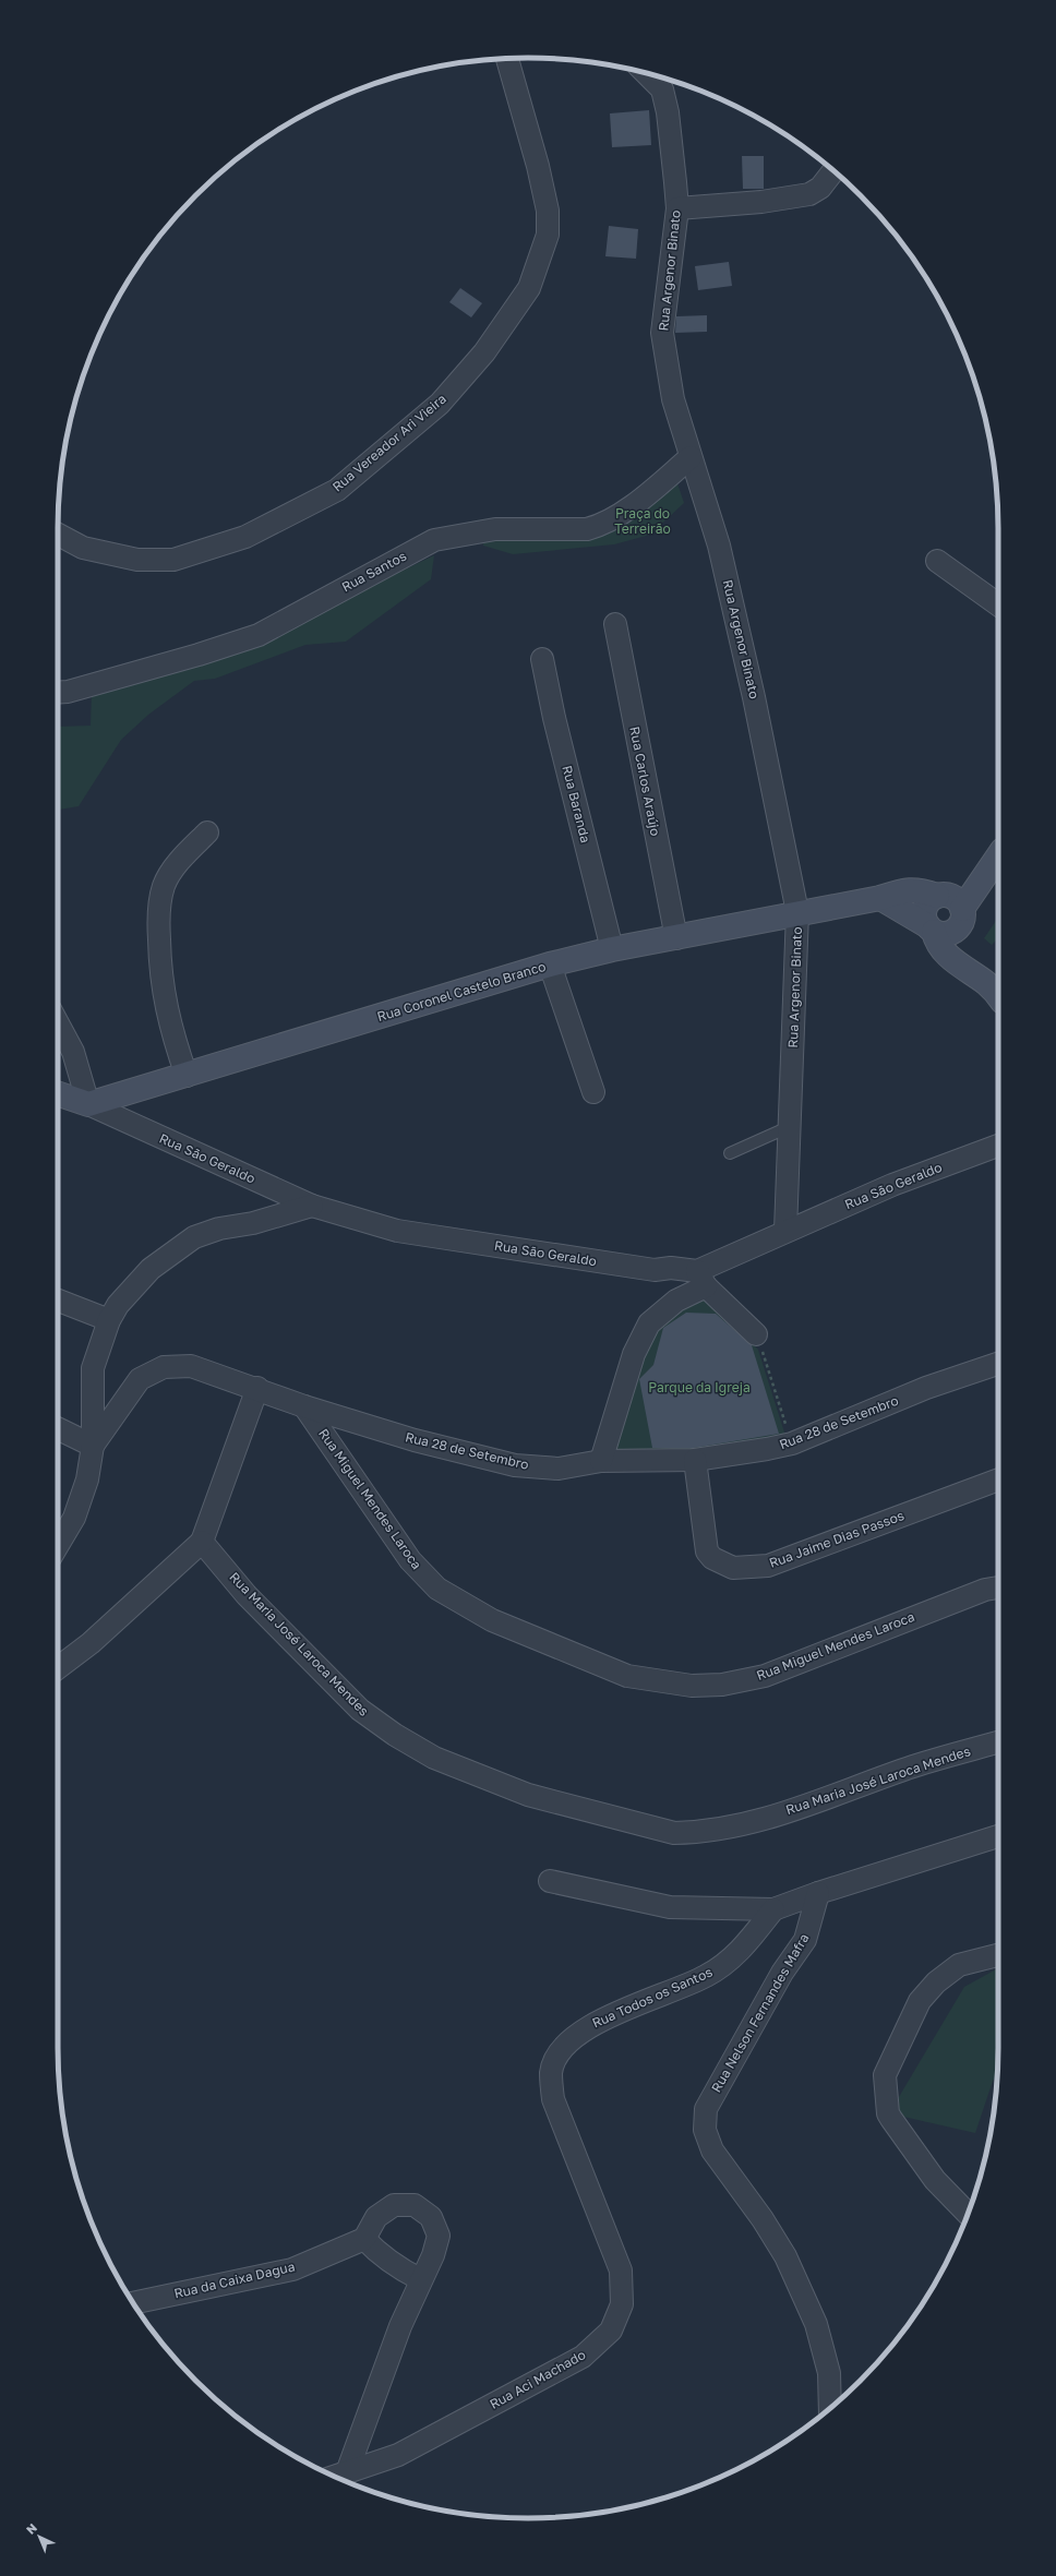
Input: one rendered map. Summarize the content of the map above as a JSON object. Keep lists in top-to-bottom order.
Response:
{
  "streets": {
    "main road": ["Rua Coronel Castelo Branco"],
    "street": [
      "Rua Argenor Binato",
      "Rua Vereador Ari Vieira",
      "Rua Santos",
      "Rua Carlos Araújo",
      "Rua Baranda",
      "Rua São Geraldo",
      "Rua 28 de Setembro",
      "Rua Miguel Mendes Laroca",
      "Rua Jaime Dias Passos",
      "Rua Maria José Laroca Mendes",
      "Rua Todos os Santos",
      "Rua Nelson Fernandes Mafra",
      "Rua da Caixa Dagua",
      "Rua Aci Machado"
    ]
  },
  "crossings": [
    ["Rua Argenor Binato", "Rua Santos"],
    ["Rua Argenor Binato", "Rua Coronel Castelo Branco"],
    ["Rua Argenor Binato", "Rua São Geraldo"],
    ["Rua Carlos Araújo", "Rua Coronel Castelo Branco"],
    ["Rua Baranda", "Rua Coronel Castelo Branco"],
    ["Rua Coronel Castelo Branco", "Rua São Geraldo"],
    ["Rua 28 de Setembro", "Rua Miguel Mendes Laroca"],
    ["Rua 28 de Setembro", "Rua Jaime Dias Passos"],
    ["Rua Todos os Santos", "Rua Aci Machado"]
  ],
  "parks": ["Praça do Terreirão", "Parque da Igreja"],
  "north": "top left"
}
